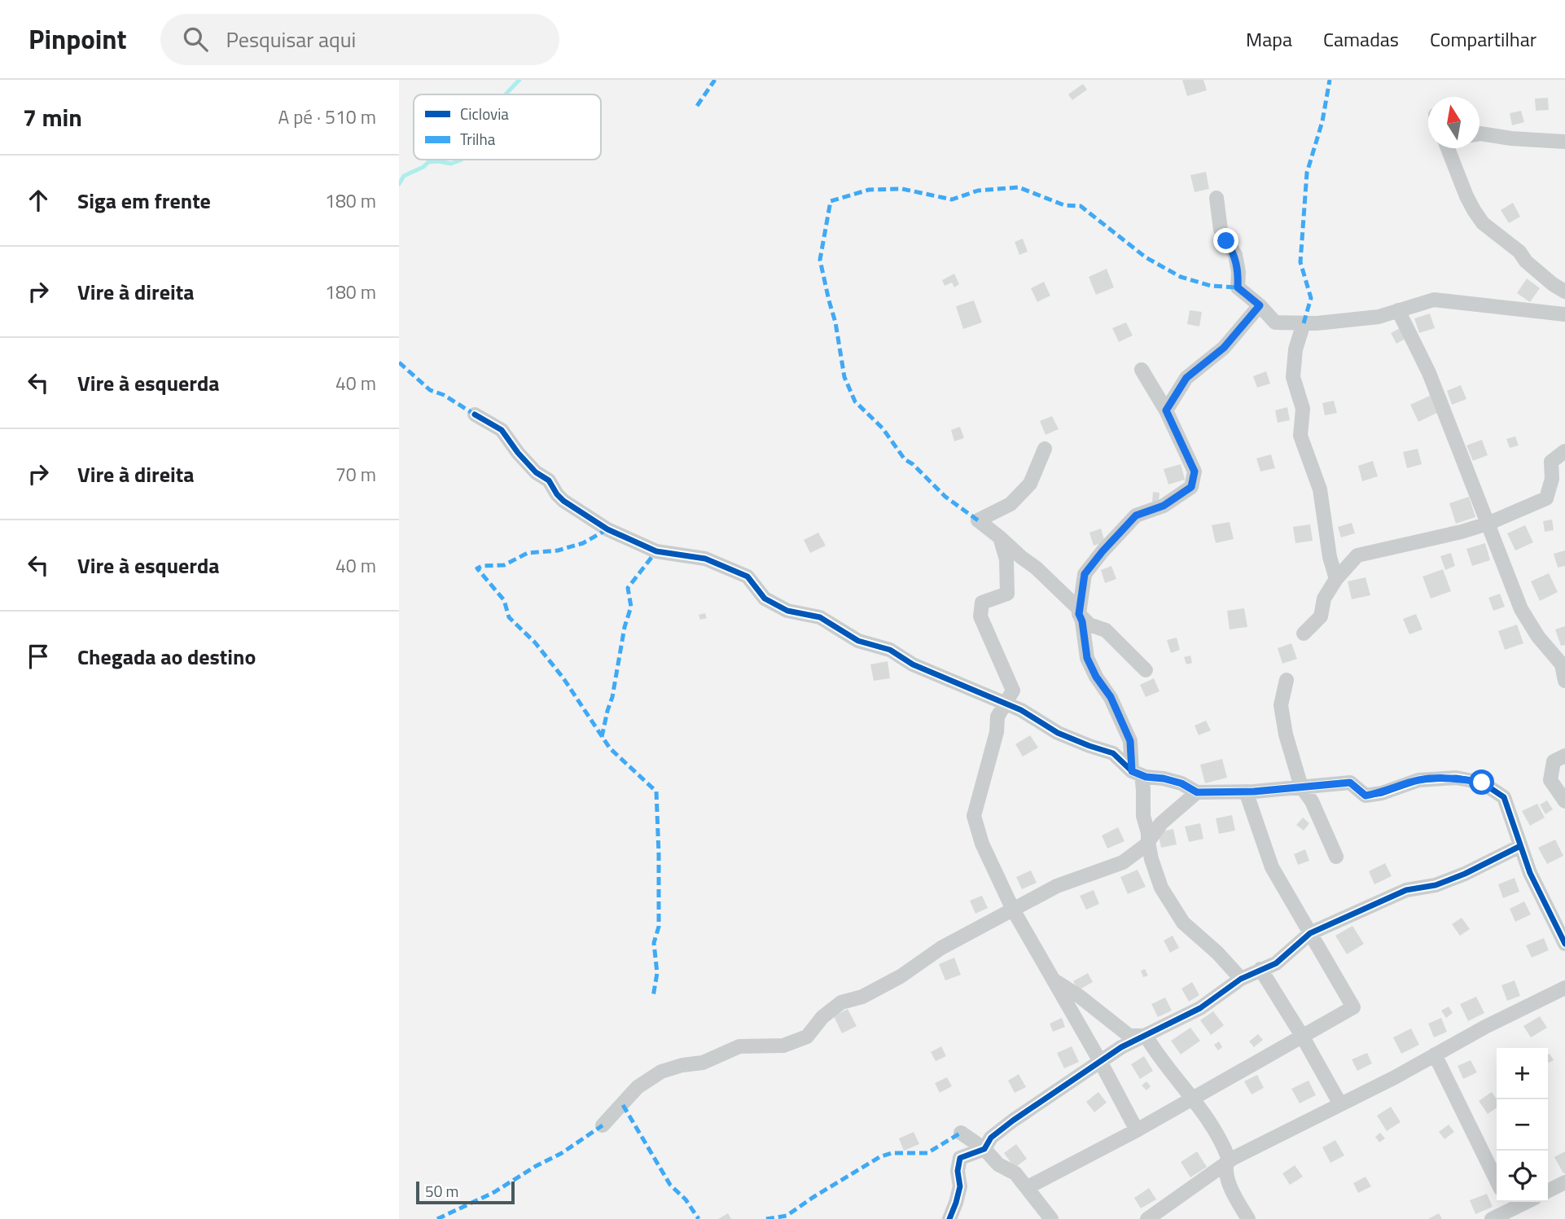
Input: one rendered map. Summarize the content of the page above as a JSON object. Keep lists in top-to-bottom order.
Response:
{
  "legend": ["Ciclovia", "Trilha"],
  "scale_bar": "50 m",
  "north": "top",
  "page": {
    "header": "Pinpoint",
    "search": "Pesquisar aqui",
    "nav": ["Mapa", "Camadas", "Compartilhar"],
    "heading": ["7 min", "A pé · 510 m"],
    "list": [
      ["Siga em frente", "180 m"],
      ["Vire à direita", "180 m"],
      ["Vire à esquerda", "40 m"],
      ["Vire à direita", "70 m"],
      ["Vire à esquerda", "40 m"],
      "Chegada ao destino"
    ],
    "map_buttons": ["+", "−"],
    "scale": "50 m"
  }
}
